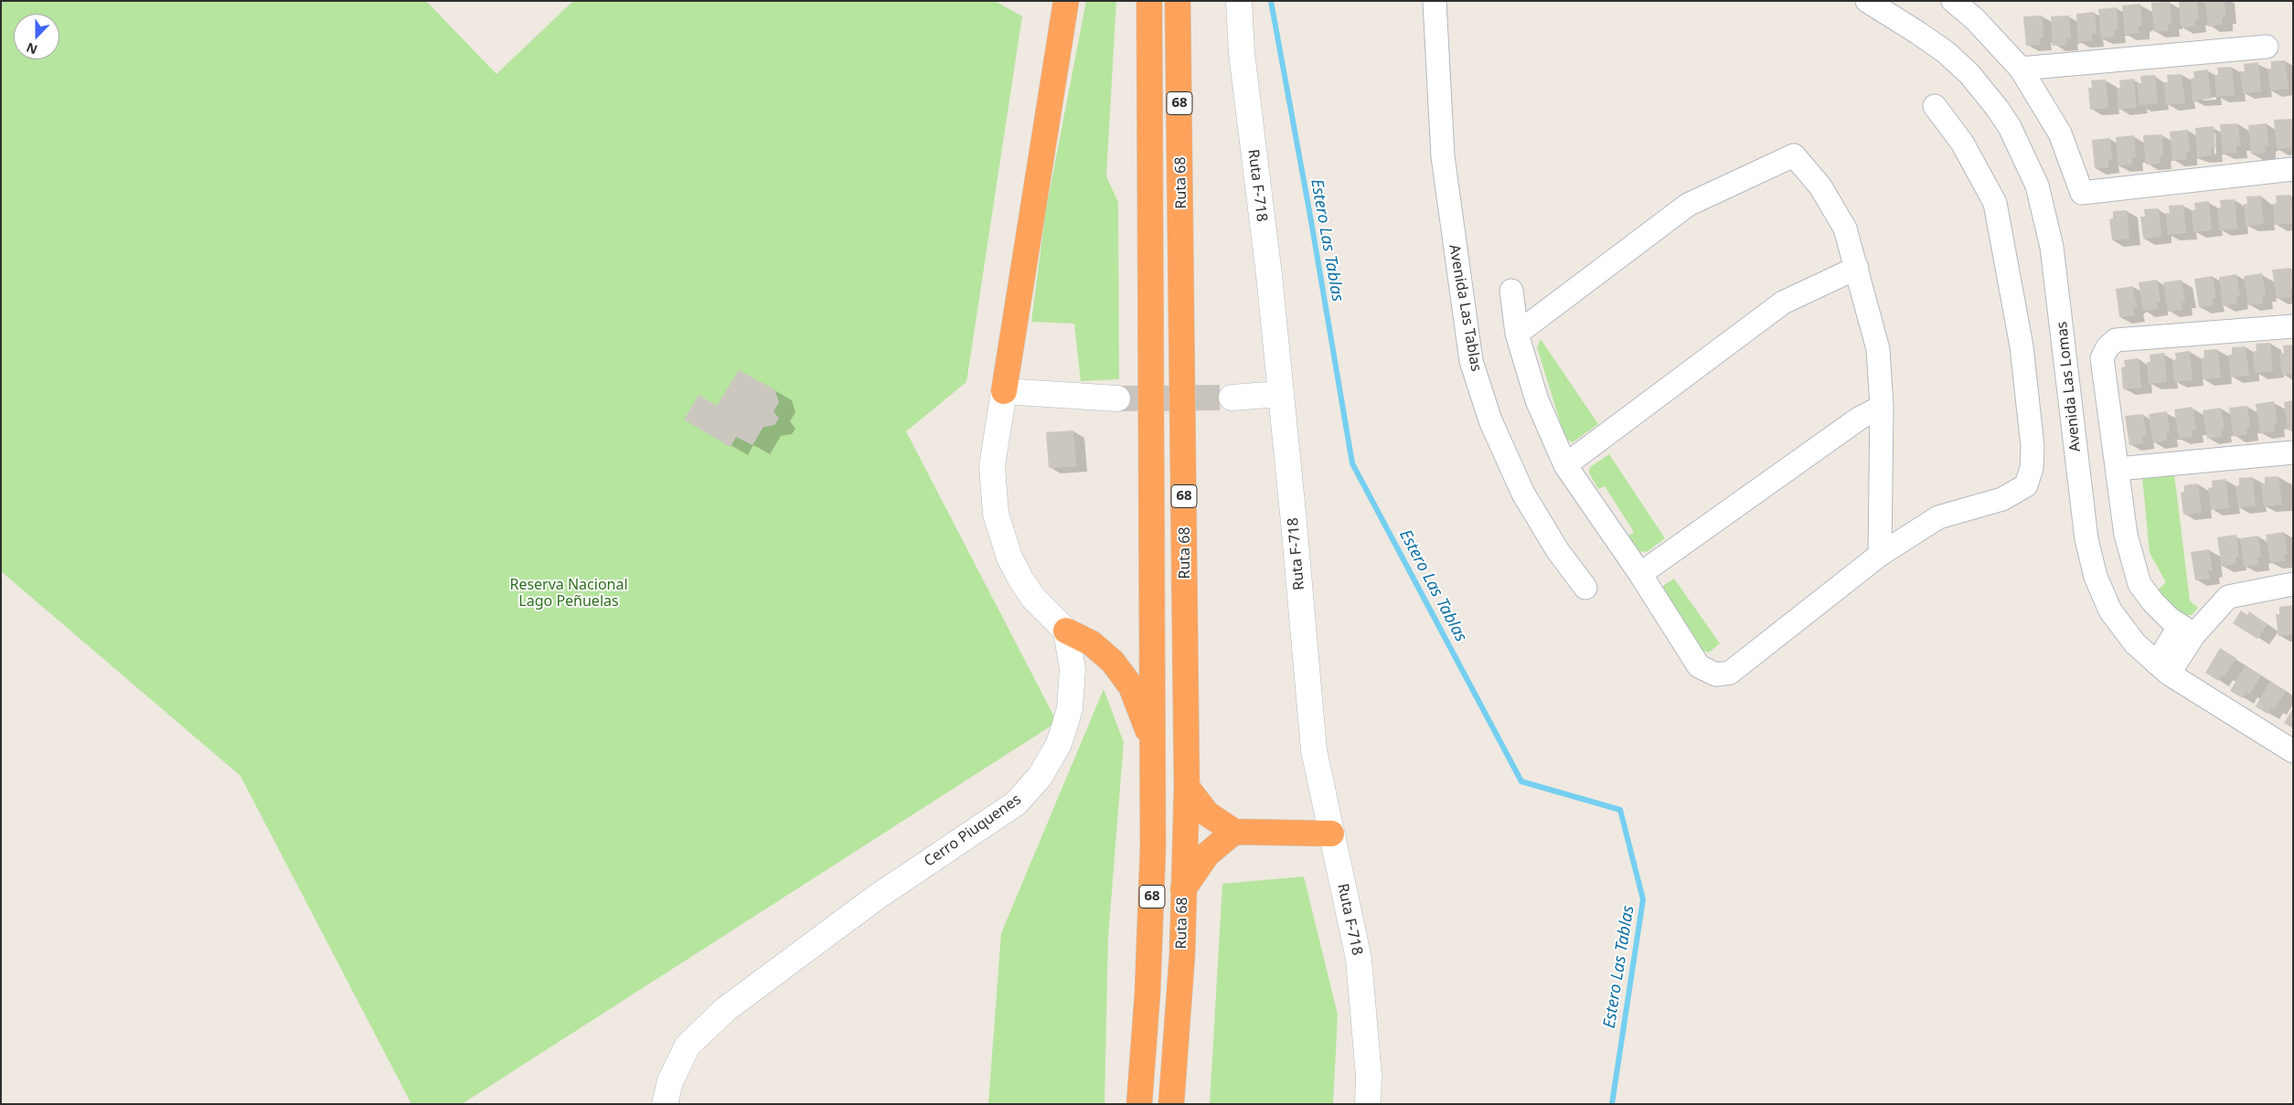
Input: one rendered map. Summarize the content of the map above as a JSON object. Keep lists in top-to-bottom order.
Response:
{
  "streets": {
    "highway": ["68", "Ruta 68"],
    "street": [
      "Ruta F-718",
      "Avenida Las Tablas",
      "Avenida Las Lomas",
      "Cerro Piuquenes"
    ]
  },
  "water": ["Estero Las Tablas"],
  "parks": ["Reserva Nacional Lago Peñuelas"],
  "north": "bottom"
}
